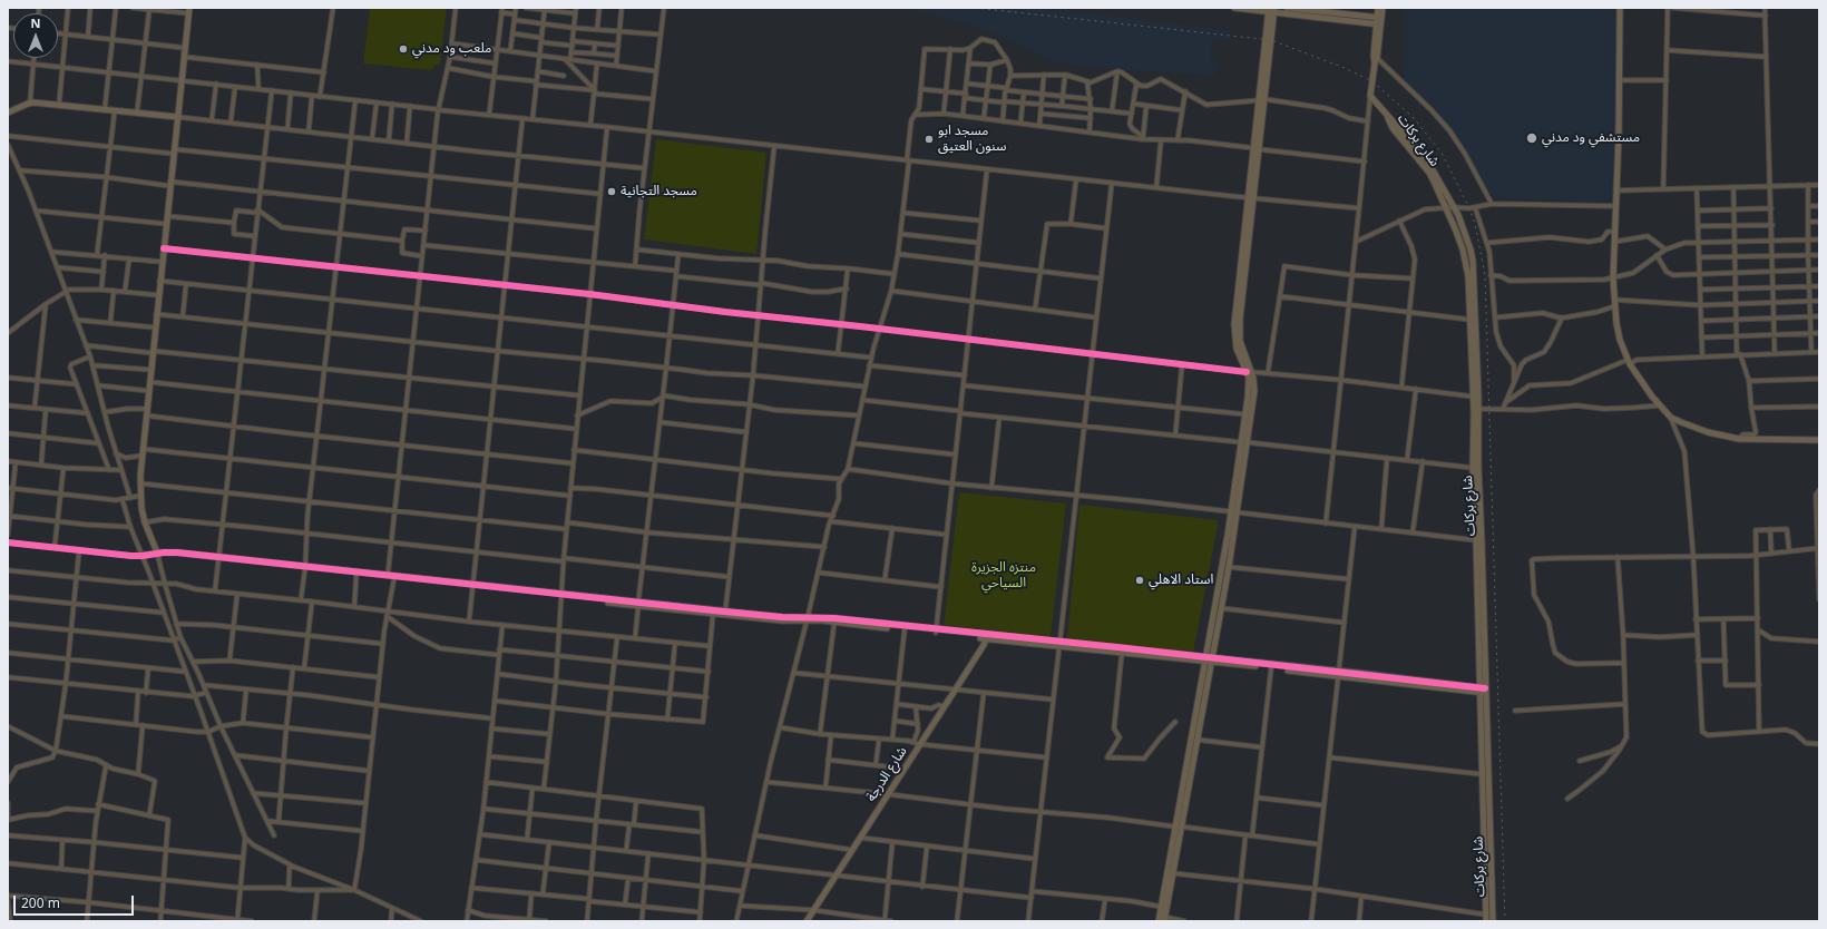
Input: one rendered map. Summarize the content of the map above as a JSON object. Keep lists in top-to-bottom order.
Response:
{
  "streets": {
    "street": ["شارع بركات", "شارع الدرجة"]
  },
  "parks": ["منتزه الجزيرة السياحي"],
  "places": [
    "ملعب ود مدني",
    "مستشفي ود مدني",
    "مسجد ابو سنون العتيق",
    "مسجد التجانية",
    "استاد الاهلي"
  ],
  "scale_bar": "200 m",
  "north": "top"
}
